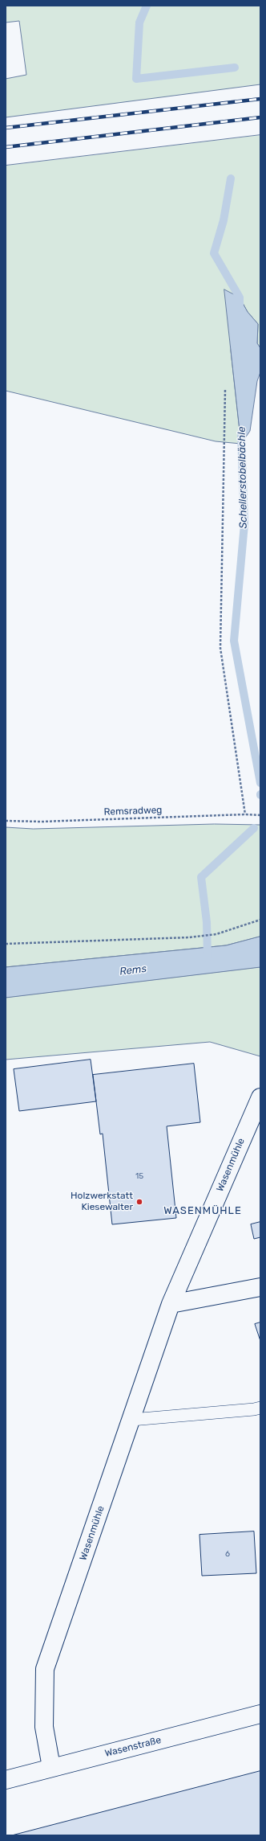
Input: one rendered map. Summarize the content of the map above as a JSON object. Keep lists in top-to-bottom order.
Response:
{
  "streets": {
    "street": ["Wasenmühle", "Wasenstraße"],
    "path": ["Remsradweg"]
  },
  "crossings": [
    ["Wasenmühle", "Wasenstraße"]
  ],
  "districts": ["WASENMÜHLE"],
  "water": ["Schellerstobelbächle", "Rems"],
  "places": ["Holzwerkstatt Kiesewalter"],
  "house_numbers": ["15", "6"]
}
